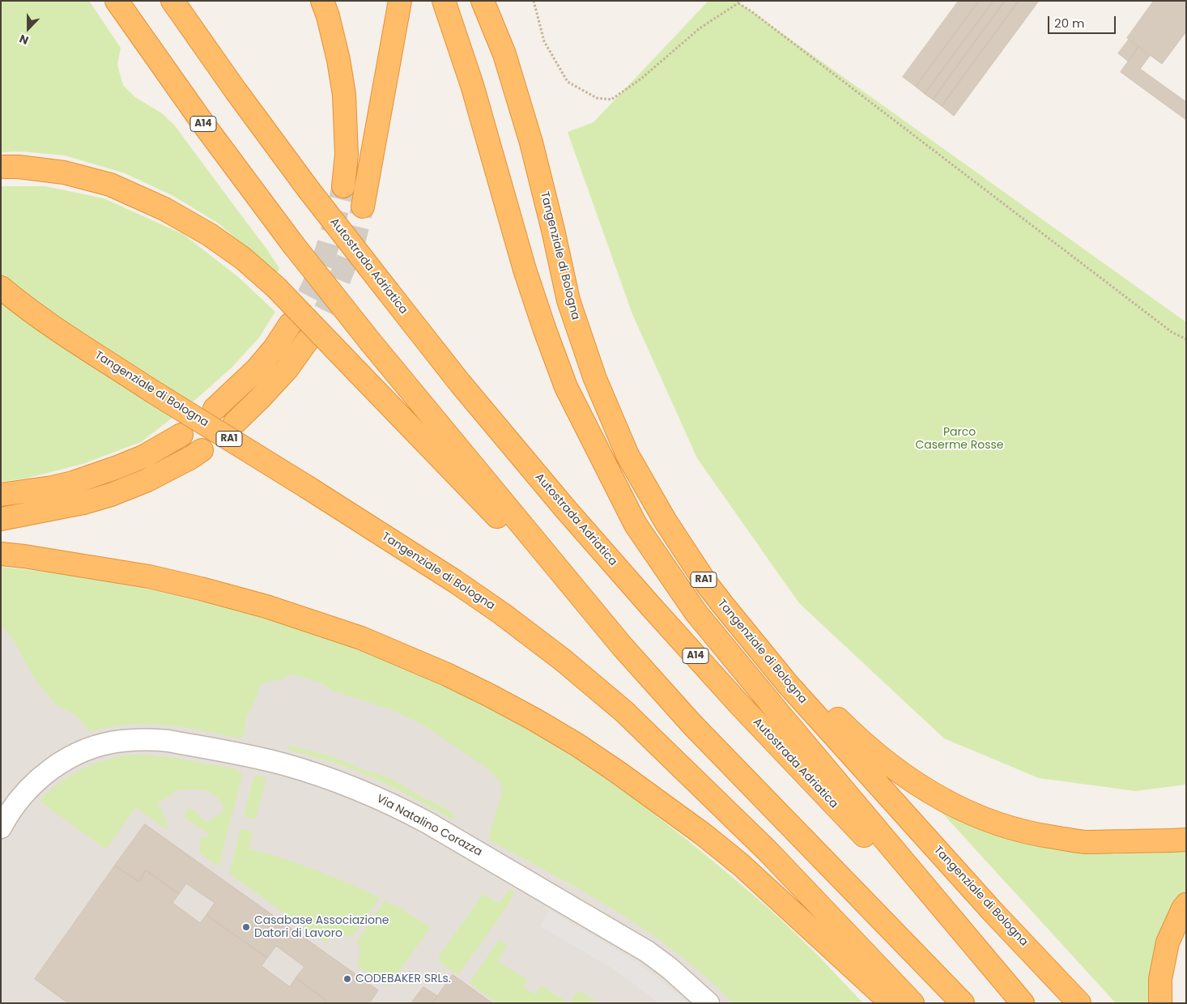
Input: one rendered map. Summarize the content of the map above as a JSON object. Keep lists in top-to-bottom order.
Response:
{
  "streets": {
    "highway": [
      "A14",
      "Tangenziale di Bologna",
      "Autostrada Adriatica",
      "RA1"
    ],
    "street": ["Via Natalino Corazza"]
  },
  "parks": ["Parco Caserme Rosse"],
  "places": ["Casabase Associazione Datori di Lavoro", "CODEBAKER SRLs."],
  "scale_bar": "20 m",
  "north": "bottom"
}
